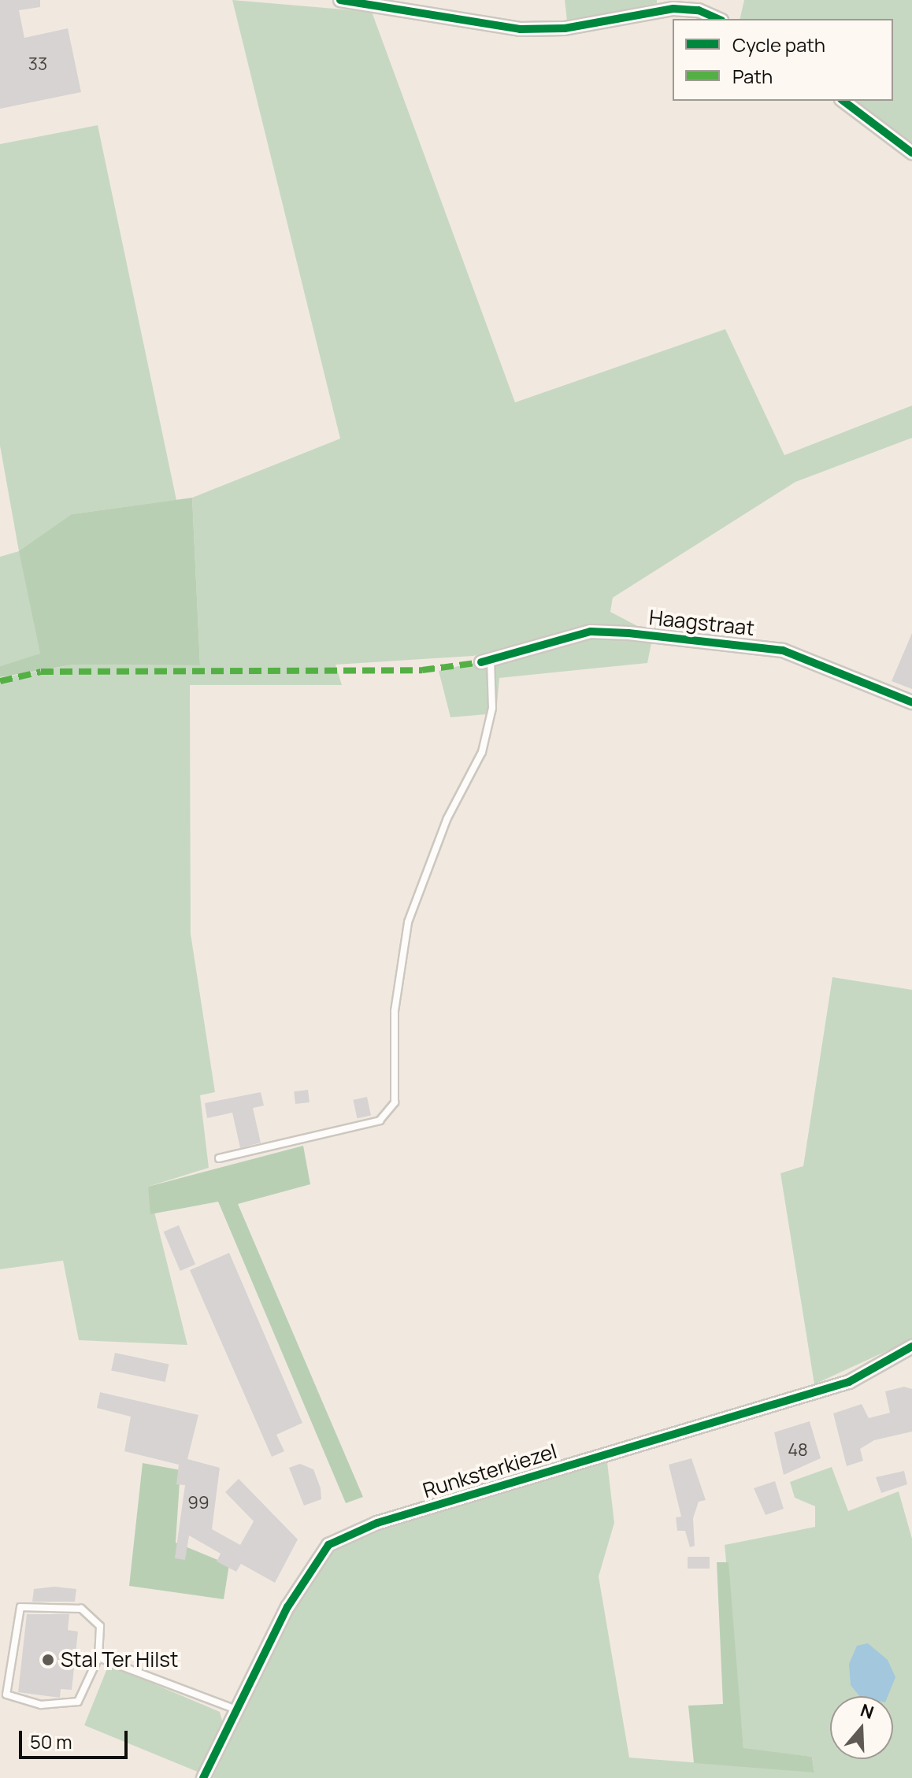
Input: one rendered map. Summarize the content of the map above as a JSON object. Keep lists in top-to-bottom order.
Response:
{
  "streets": {
    "street": ["Haagstraat", "Runksterkiezel"]
  },
  "places": ["Stal Ter Hilst"],
  "house_numbers": ["33", "48", "99"],
  "legend": ["Cycle path", "Path"],
  "scale_bar": "50 m",
  "north": "top"
}
